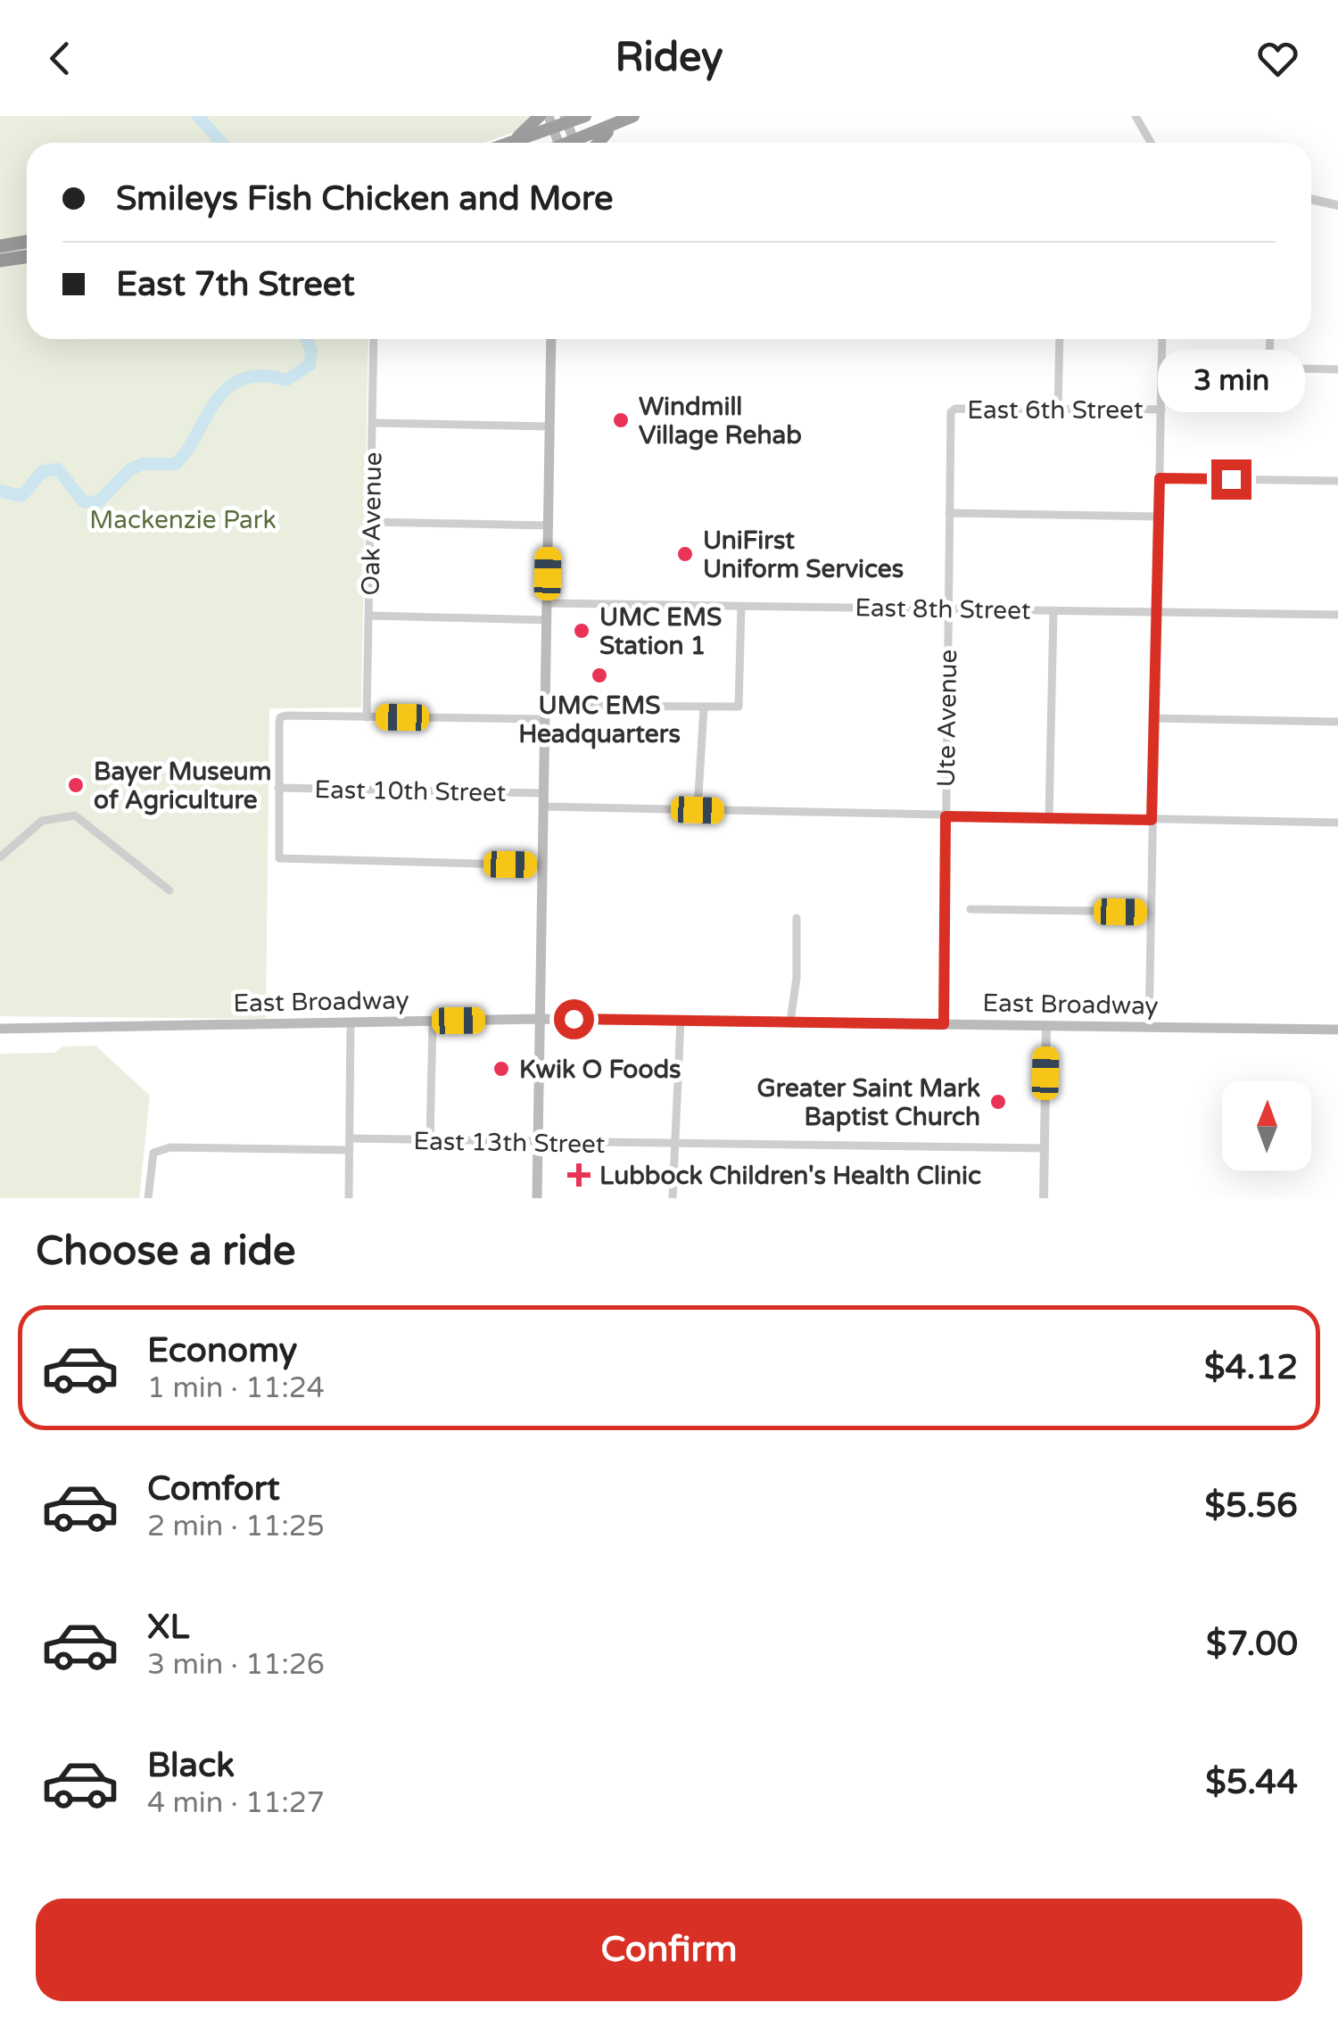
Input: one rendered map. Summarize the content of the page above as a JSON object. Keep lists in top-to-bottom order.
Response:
{
  "streets": {
    "main road": ["East Broadway"],
    "street": [
      "East 6th Street",
      "Oak Avenue",
      "East 8th Street",
      "Ute Avenue",
      "East 10th Street",
      "East 13th Street"
    ]
  },
  "crossings": [
    ["East 6th Street", "Ute Avenue"],
    ["East 8th Street", "Ute Avenue"],
    ["Ute Avenue", "East Broadway"]
  ],
  "parks": ["Mackenzie Park"],
  "places": {
    "other": [
      "Windmill Village Rehab",
      "UniFirst Uniform Services",
      "UMC EMS Station 1",
      "UMC EMS Headquarters",
      "Bayer Museum of Agriculture",
      "Kwik O Foods",
      "Greater Saint Mark Baptist Church"
    ],
    "health": ["Lubbock Children's Health Clinic"]
  },
  "north": "top",
  "page": {
    "header": "Ridey",
    "banner": ["Smileys Fish Chicken and More", "East 7th Street"],
    "bubble": "3 min",
    "heading": "Choose a ride",
    "list": [
      {
        "name": "Economy",
        "note": "1 min · 11:24",
        "value": "$4.12"
      },
      {
        "name": "Comfort",
        "note": "2 min · 11:25",
        "value": "$5.56"
      },
      {
        "name": "XL",
        "note": "3 min · 11:26",
        "value": "$7.00"
      },
      {
        "name": "Black",
        "note": "4 min · 11:27",
        "value": "$5.44"
      }
    ],
    "buttons": "Confirm"
  }
}
